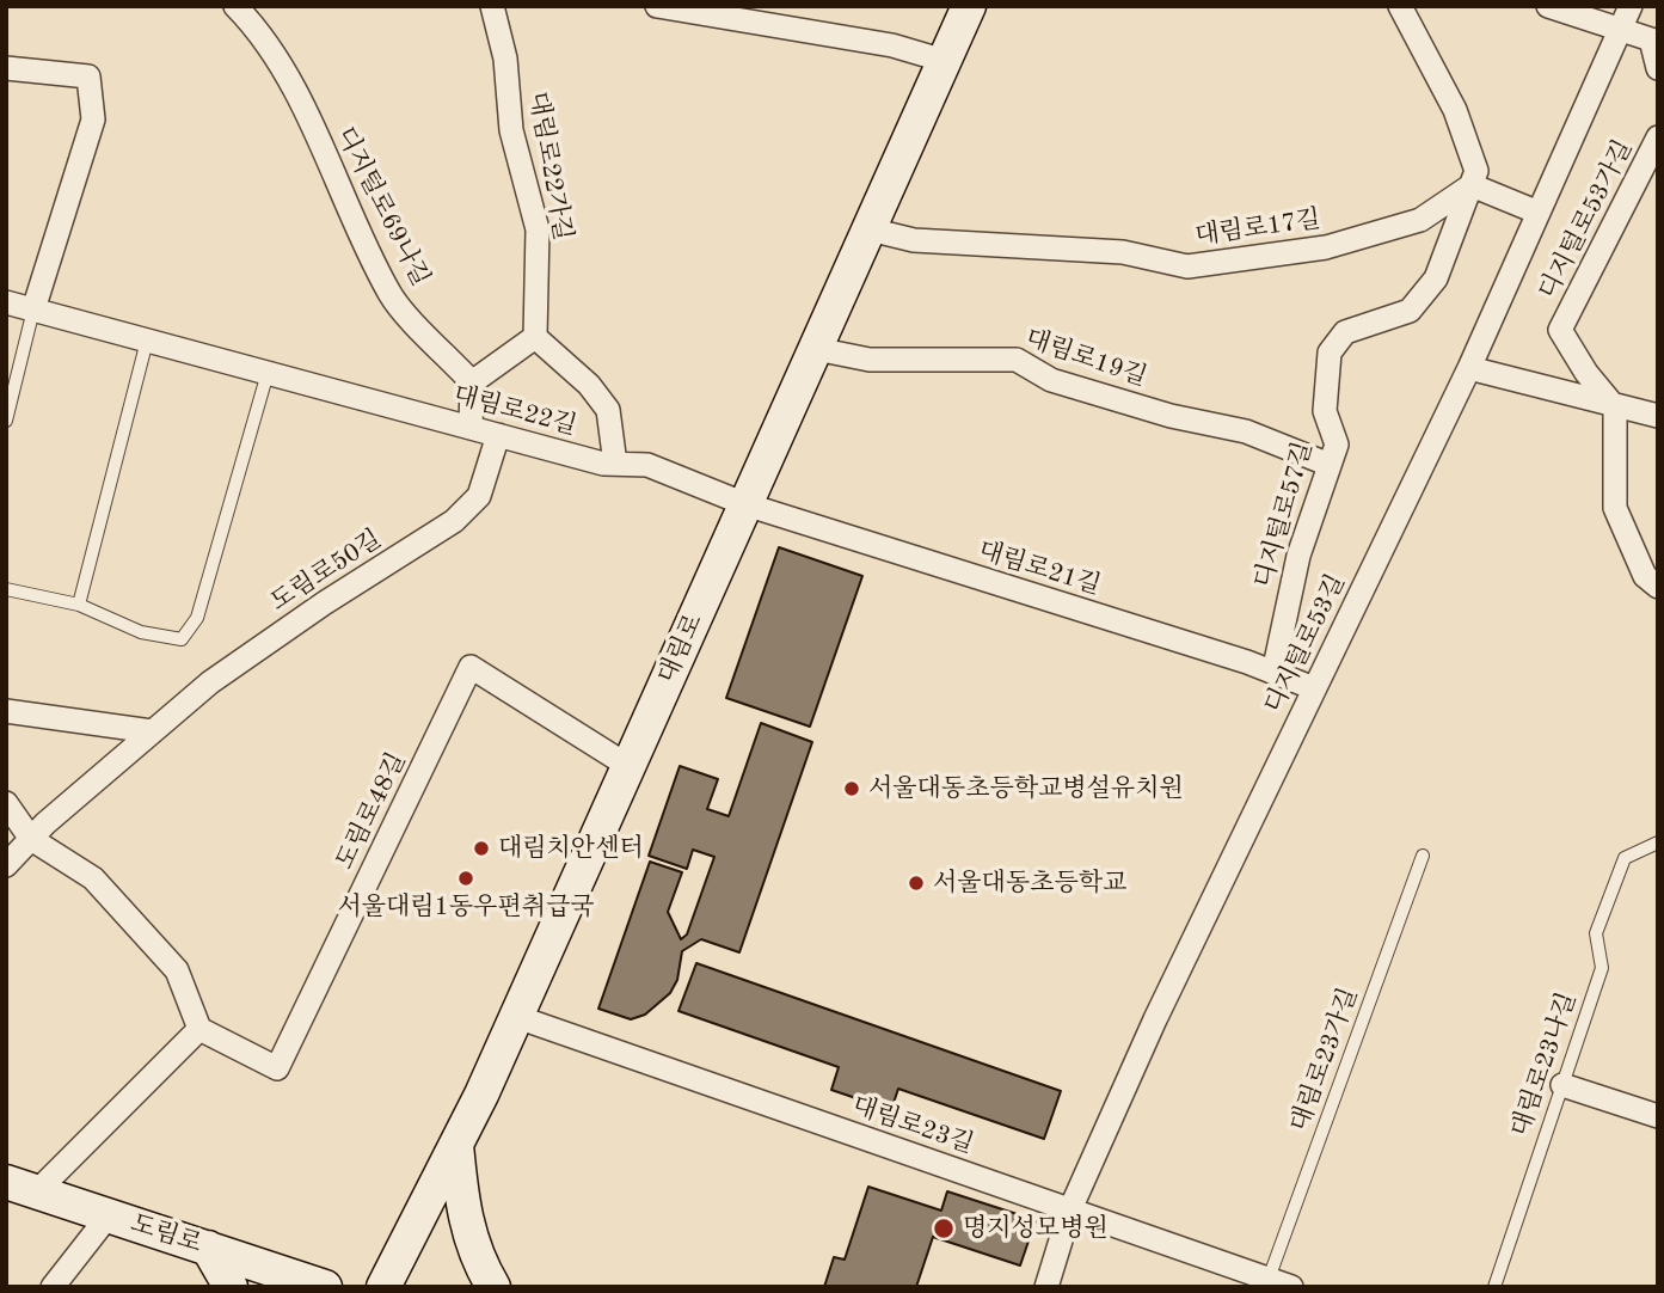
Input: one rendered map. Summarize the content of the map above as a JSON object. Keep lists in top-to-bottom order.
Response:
{
  "streets": {
    "street": [
      "대림로22가길",
      "디지털로69나길",
      "디지털로53가길",
      "대림로17길",
      "대림로19길",
      "대림로22길",
      "디지털로57길",
      "대림로21길",
      "도림로50길",
      "디지털로53길",
      "대림로",
      "도림로48길",
      "대림로23길",
      "도림로"
    ],
    "lane": ["대림로23가길", "대림로23나길"]
  },
  "crossings": [
    ["대림로17길", "디지털로57길"],
    ["대림로17길", "대림로"],
    ["대림로19길", "디지털로57길"],
    ["대림로19길", "대림로"],
    ["대림로22길", "대림로21길"],
    ["대림로22길", "도림로50길"],
    ["대림로22길", "대림로"],
    ["디지털로57길", "대림로21길"],
    ["대림로21길", "디지털로53길"],
    ["대림로21길", "대림로"],
    ["디지털로53길", "대림로23길"],
    ["대림로", "도림로48길"],
    ["대림로", "대림로23길"],
    ["대림로23가길", "대림로23길"]
  ],
  "places": [
    "서울대동초등학교병설유치원",
    "대림치안센터",
    "서울대림1동우편취급국",
    "서울대동초등학교",
    "명지성모병원"
  ]
}
